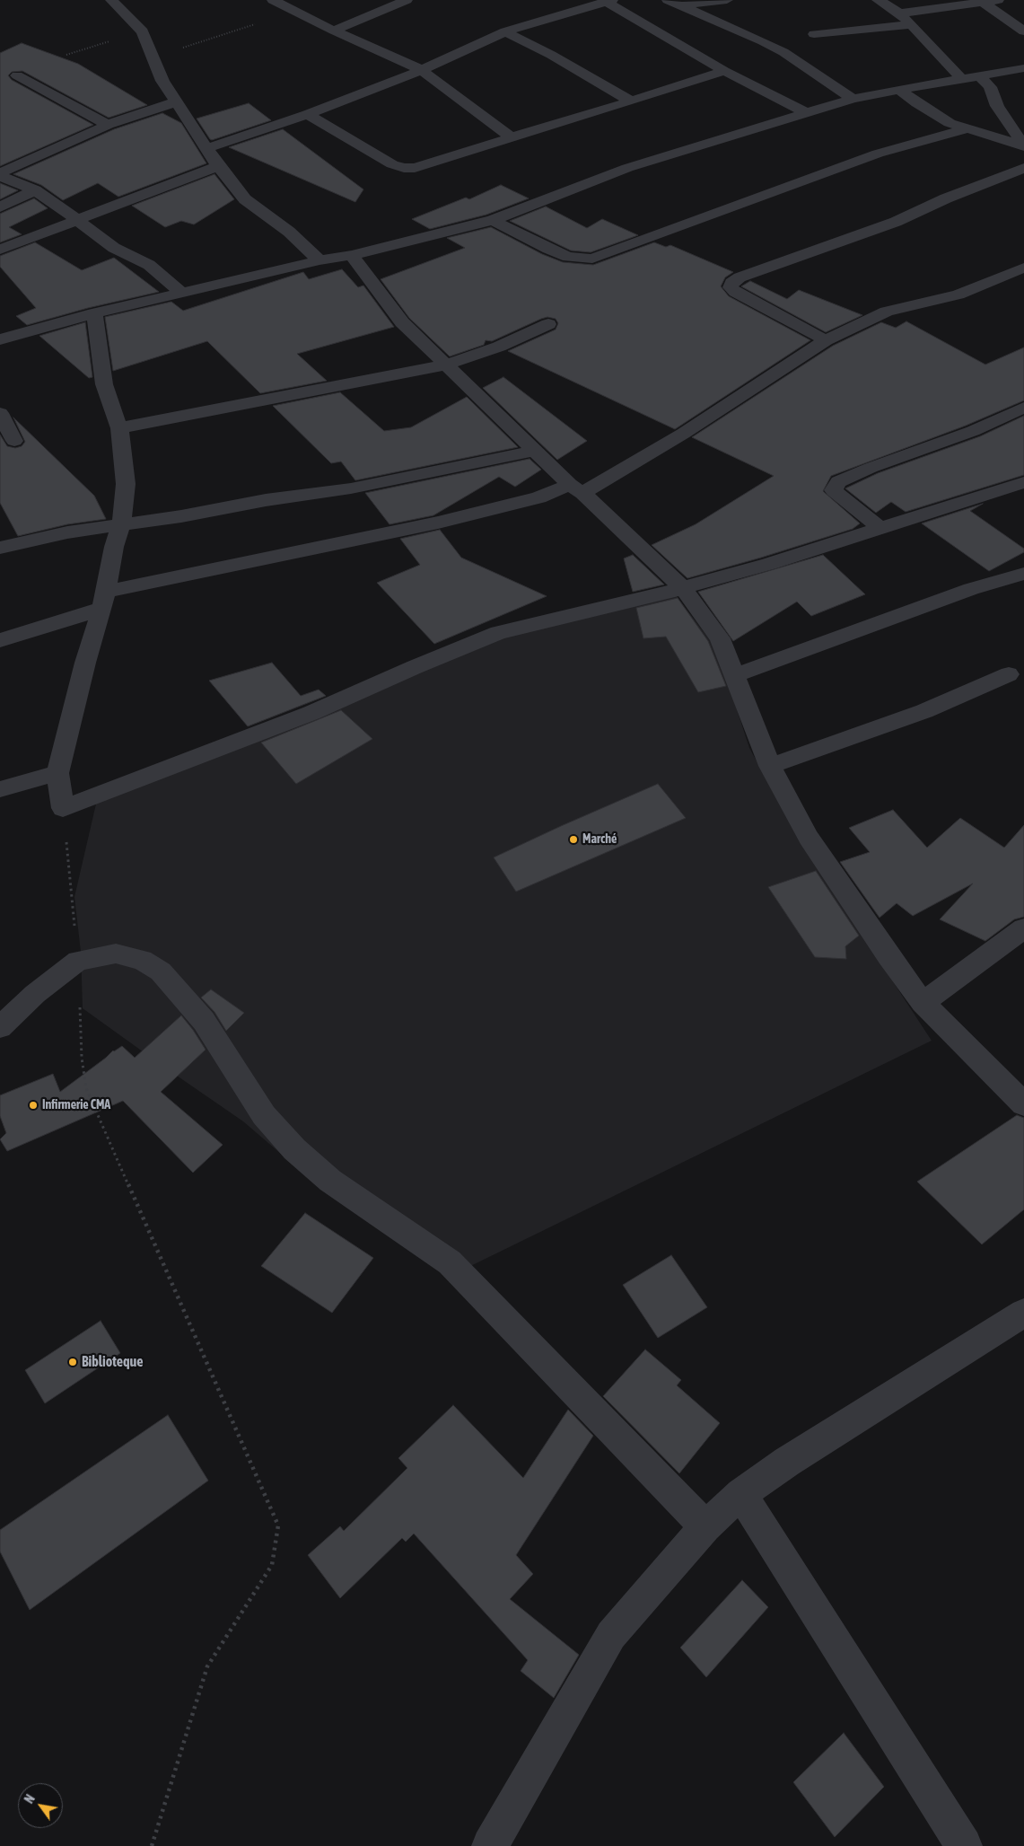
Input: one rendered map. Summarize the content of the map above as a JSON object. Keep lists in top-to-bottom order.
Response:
{
  "places": ["Marché", "Infirmerie CMA", "Biblioteque"],
  "north": "top left"
}
